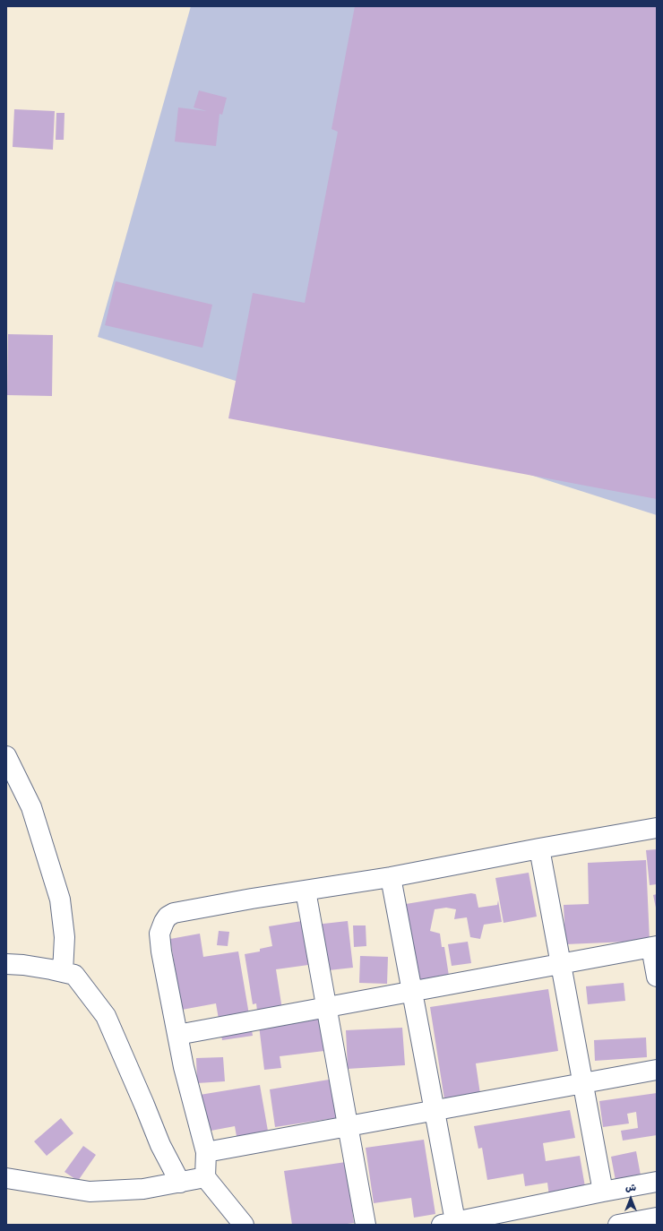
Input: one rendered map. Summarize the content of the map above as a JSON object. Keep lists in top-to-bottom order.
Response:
{
  "north": "top"
}
